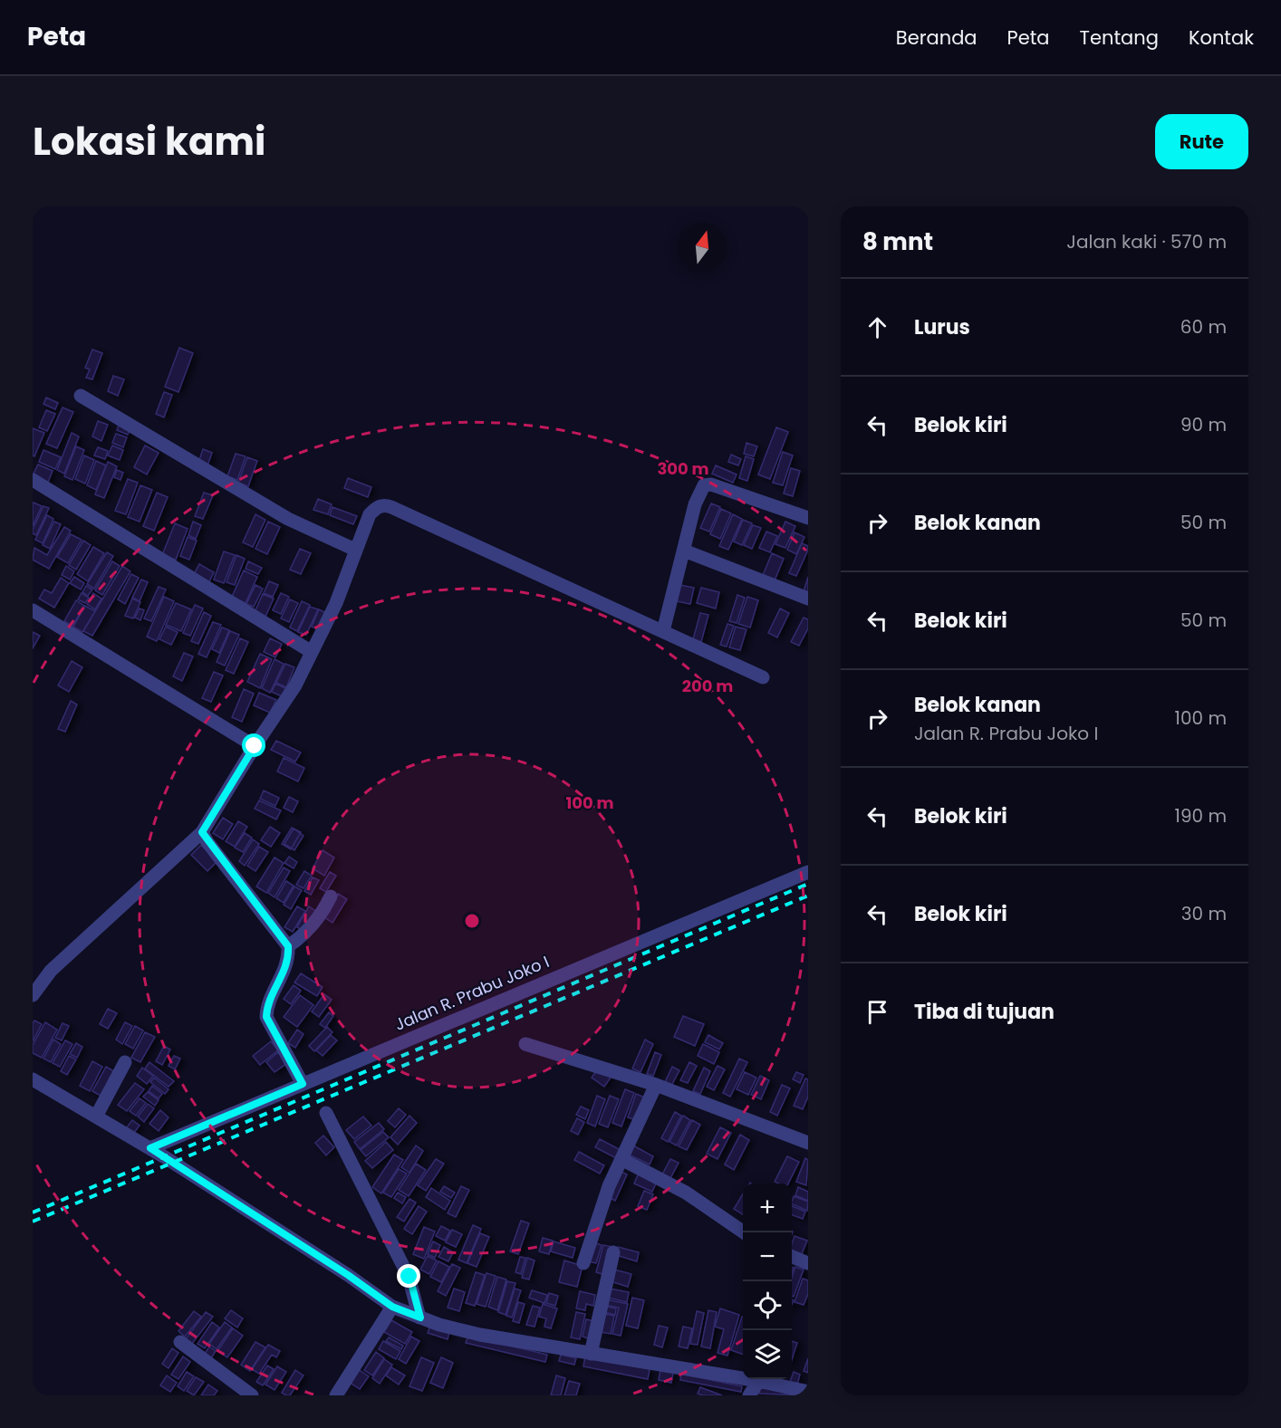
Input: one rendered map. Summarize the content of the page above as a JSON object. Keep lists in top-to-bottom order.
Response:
{
  "streets": {
    "street": ["Jalan R. Prabu Joko I"]
  },
  "north": "top",
  "page": {
    "header": "Peta",
    "nav": [
      "Beranda",
      "Peta",
      "Tentang",
      "Kontak"
    ],
    "title": "Lokasi kami",
    "buttons": "Rute",
    "heading": ["8 mnt", "Jalan kaki · 570 m"],
    "list": [
      ["Lurus", "60 m"],
      ["Belok kiri", "90 m"],
      ["Belok kanan", "50 m"],
      ["Belok kiri", "50 m"],
      ["Belok kanan", "Jalan R. Prabu Joko I", "100 m"],
      ["Belok kiri", "190 m"],
      ["Belok kiri", "30 m"],
      "Tiba di tujuan"
    ],
    "map_buttons": ["+", "−"]
  },
  "rings": ["300 m", "200 m", "100 m"]
}
